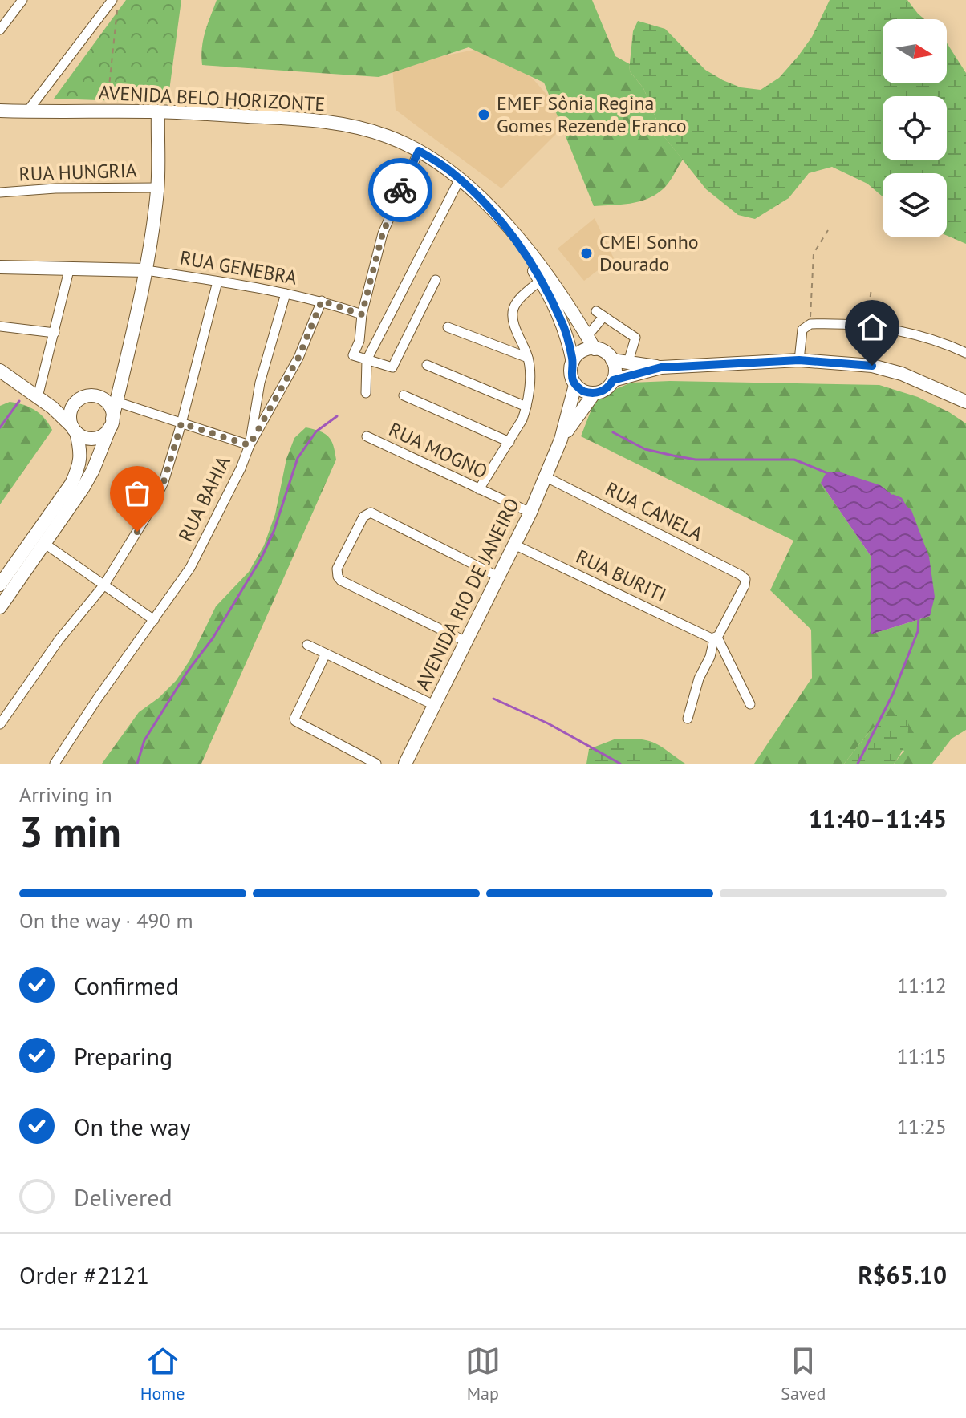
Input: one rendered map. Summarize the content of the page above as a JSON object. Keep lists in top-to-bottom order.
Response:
{
  "streets": {
    "street": [
      "AVENIDA BELO HORIZONTE",
      "RUA HUNGRIA",
      "RUA GENEBRA",
      "RUA MOGNO",
      "RUA BAHIA",
      "RUA CANELA",
      "RUA BURITI",
      "AVENIDA RIO DE JANEIRO"
    ]
  },
  "crossings": [
    ["AVENIDA BELO HORIZONTE", "AVENIDA RIO DE JANEIRO"],
    ["RUA GENEBRA", "RUA BAHIA"],
    ["RUA MOGNO", "AVENIDA RIO DE JANEIRO"],
    ["RUA CANELA", "RUA BURITI"],
    ["RUA CANELA", "AVENIDA RIO DE JANEIRO"],
    ["RUA BURITI", "AVENIDA RIO DE JANEIRO"]
  ],
  "places": ["EMEF Sônia Regina Gomes Rezende Franco", "CMEI Sonho Dourado"],
  "north": "right",
  "page": {
    "heading": ["3 min", "Arriving in", "11:40–11:45"],
    "panel": ["Order #2121", "R$65.10"],
    "bar": "On the way · 490 m",
    "list": [
      ["Confirmed", "11:12"],
      ["Preparing", "11:15"],
      ["On the way", "11:25"],
      "Delivered"
    ],
    "tabs": ["Home", "Map", "Saved"]
  }
}
